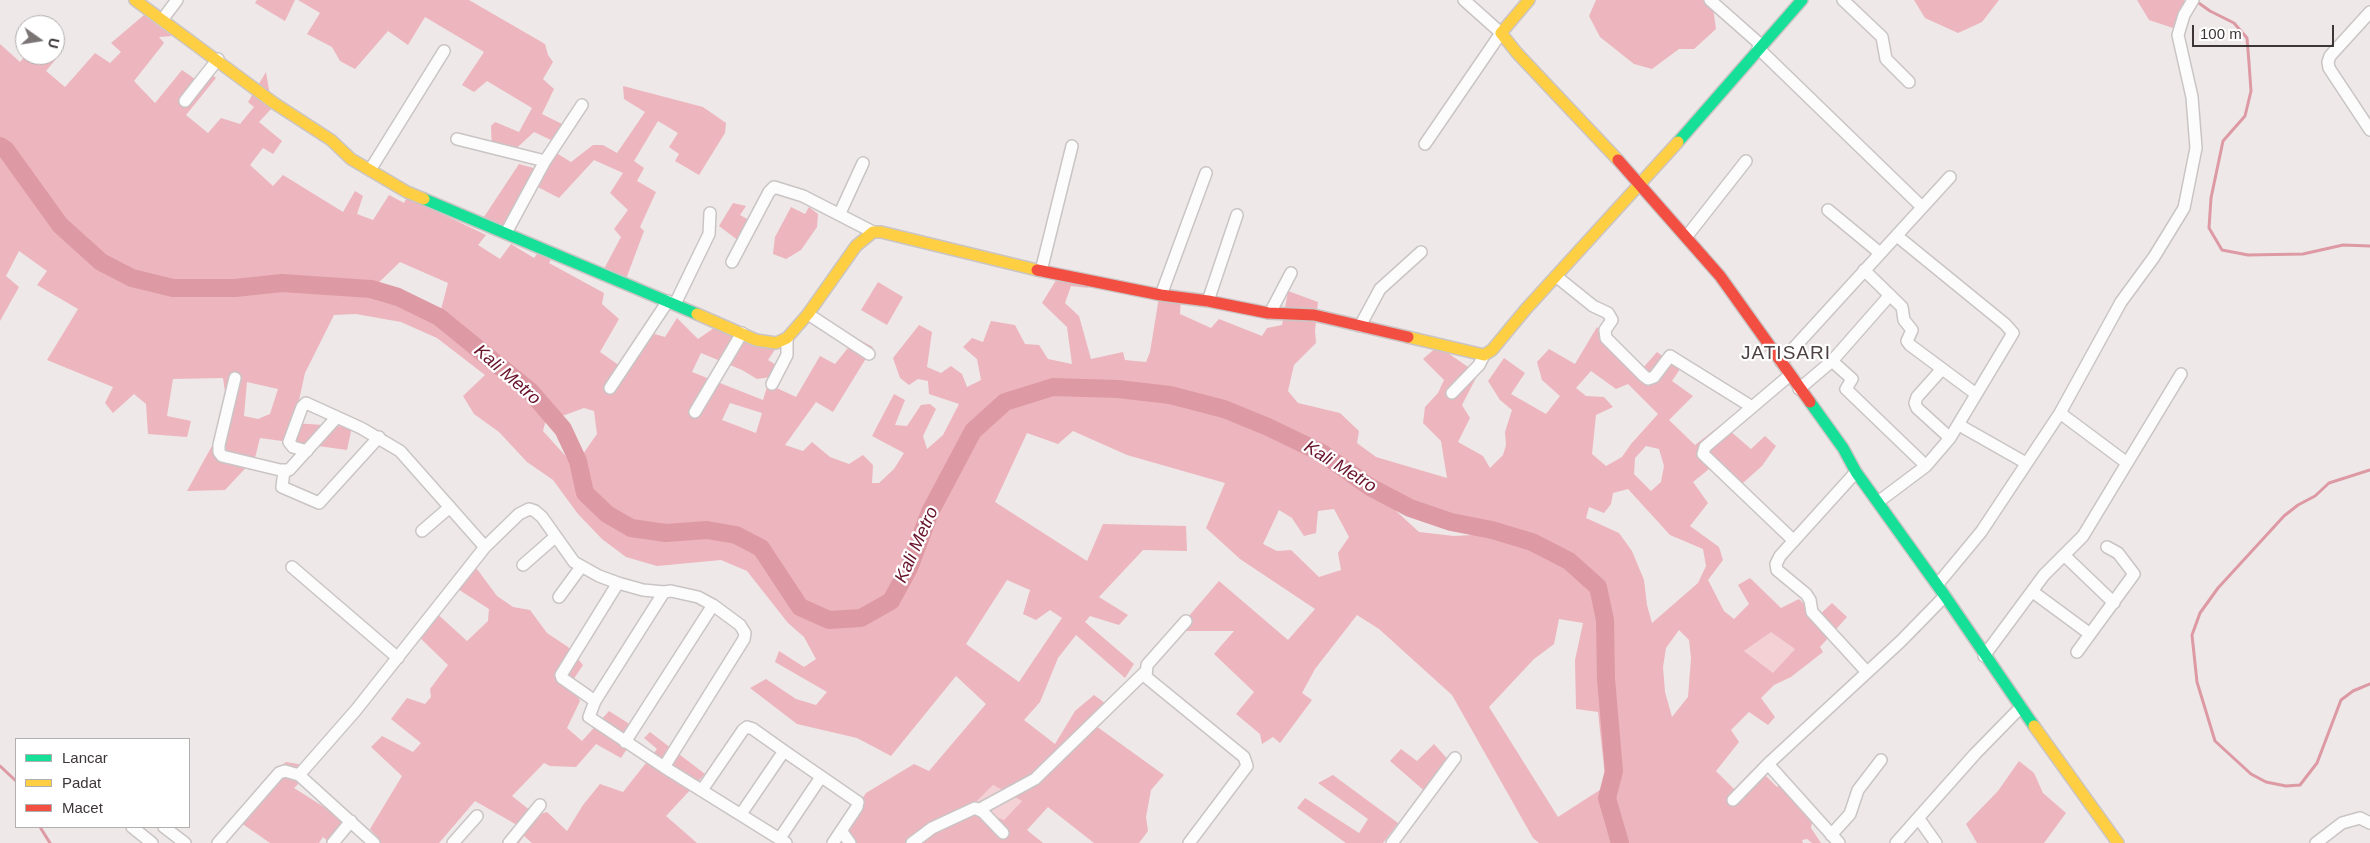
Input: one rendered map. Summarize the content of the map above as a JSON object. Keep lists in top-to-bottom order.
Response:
{
  "districts": ["JATISARI"],
  "water": ["Kali Metro"],
  "legend": ["Lancar", "Padat", "Macet"],
  "scale_bar": "100 m",
  "north": "right"
}
